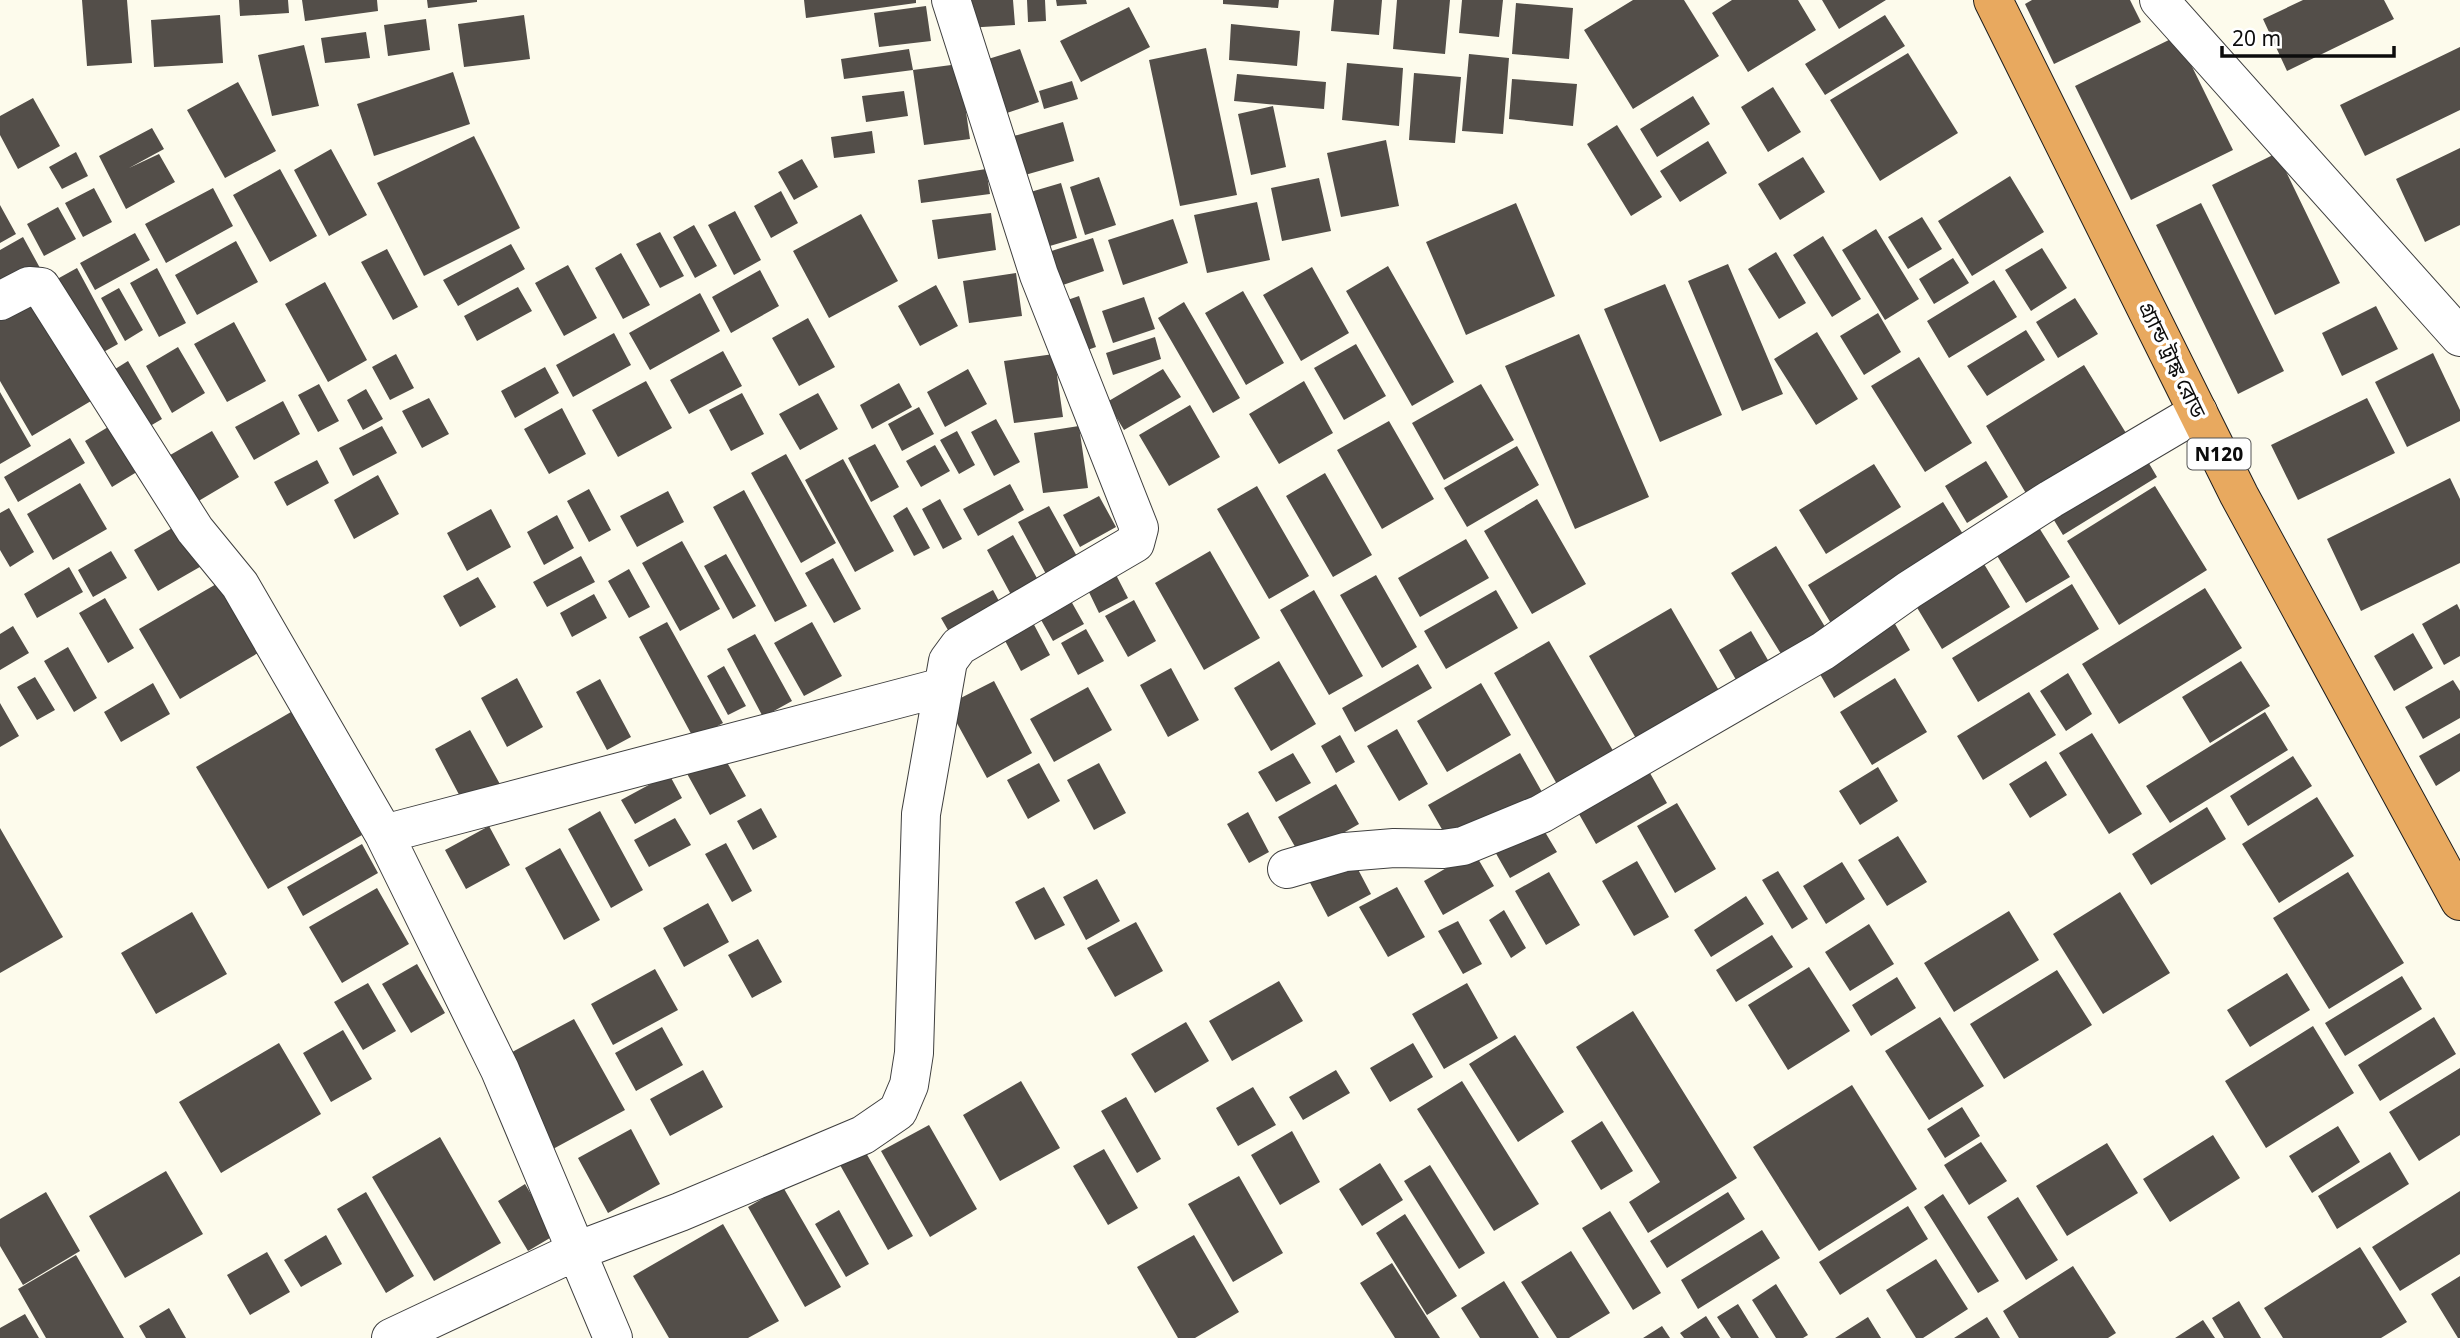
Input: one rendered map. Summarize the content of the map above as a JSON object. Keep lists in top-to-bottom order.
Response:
{
  "streets": {
    "highway": ["গ্র্যান্ড ট্রাঙ্ক রোড", "N120"]
  },
  "scale_bar": "20 m"
}
